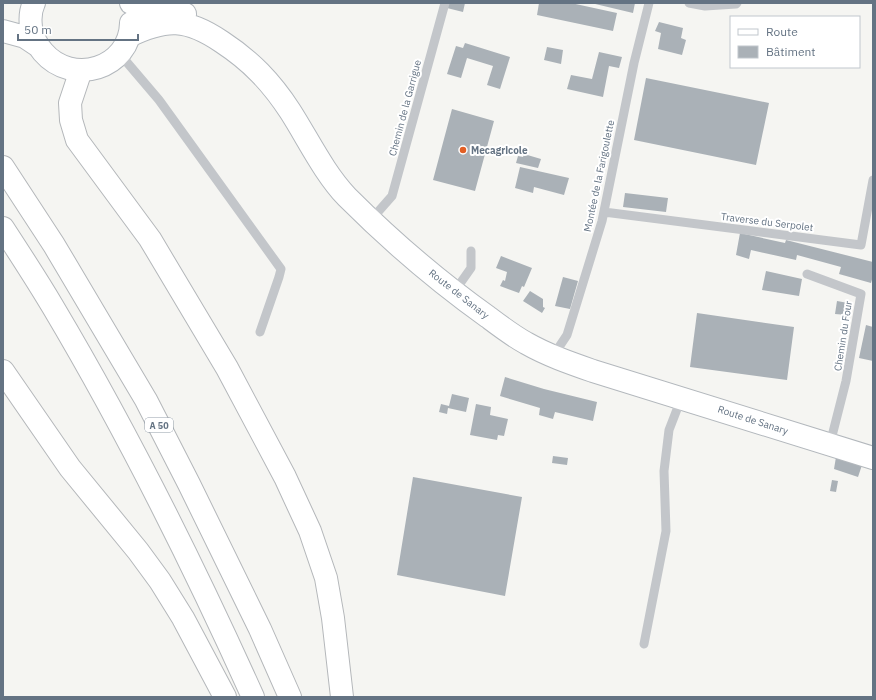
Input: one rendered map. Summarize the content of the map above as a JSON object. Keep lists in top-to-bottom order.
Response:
{
  "streets": {
    "main road": ["Route de Sanary", "A 50"],
    "lane": [
      "Chemin de la Garrigue",
      "Montée de la Farigoulette",
      "Traverse du Serpolet",
      "Chemin du Four"
    ]
  },
  "crossings": [
    ["Chemin de la Garrigue", "Route de Sanary"],
    ["Montée de la Farigoulette", "Traverse du Serpolet"],
    ["Montée de la Farigoulette", "Route de Sanary"],
    ["Route de Sanary", "Chemin du Four"]
  ],
  "places": ["Mecagricole"],
  "legend": ["Route", "Bâtiment"],
  "scale_bar": "50 m"
}
